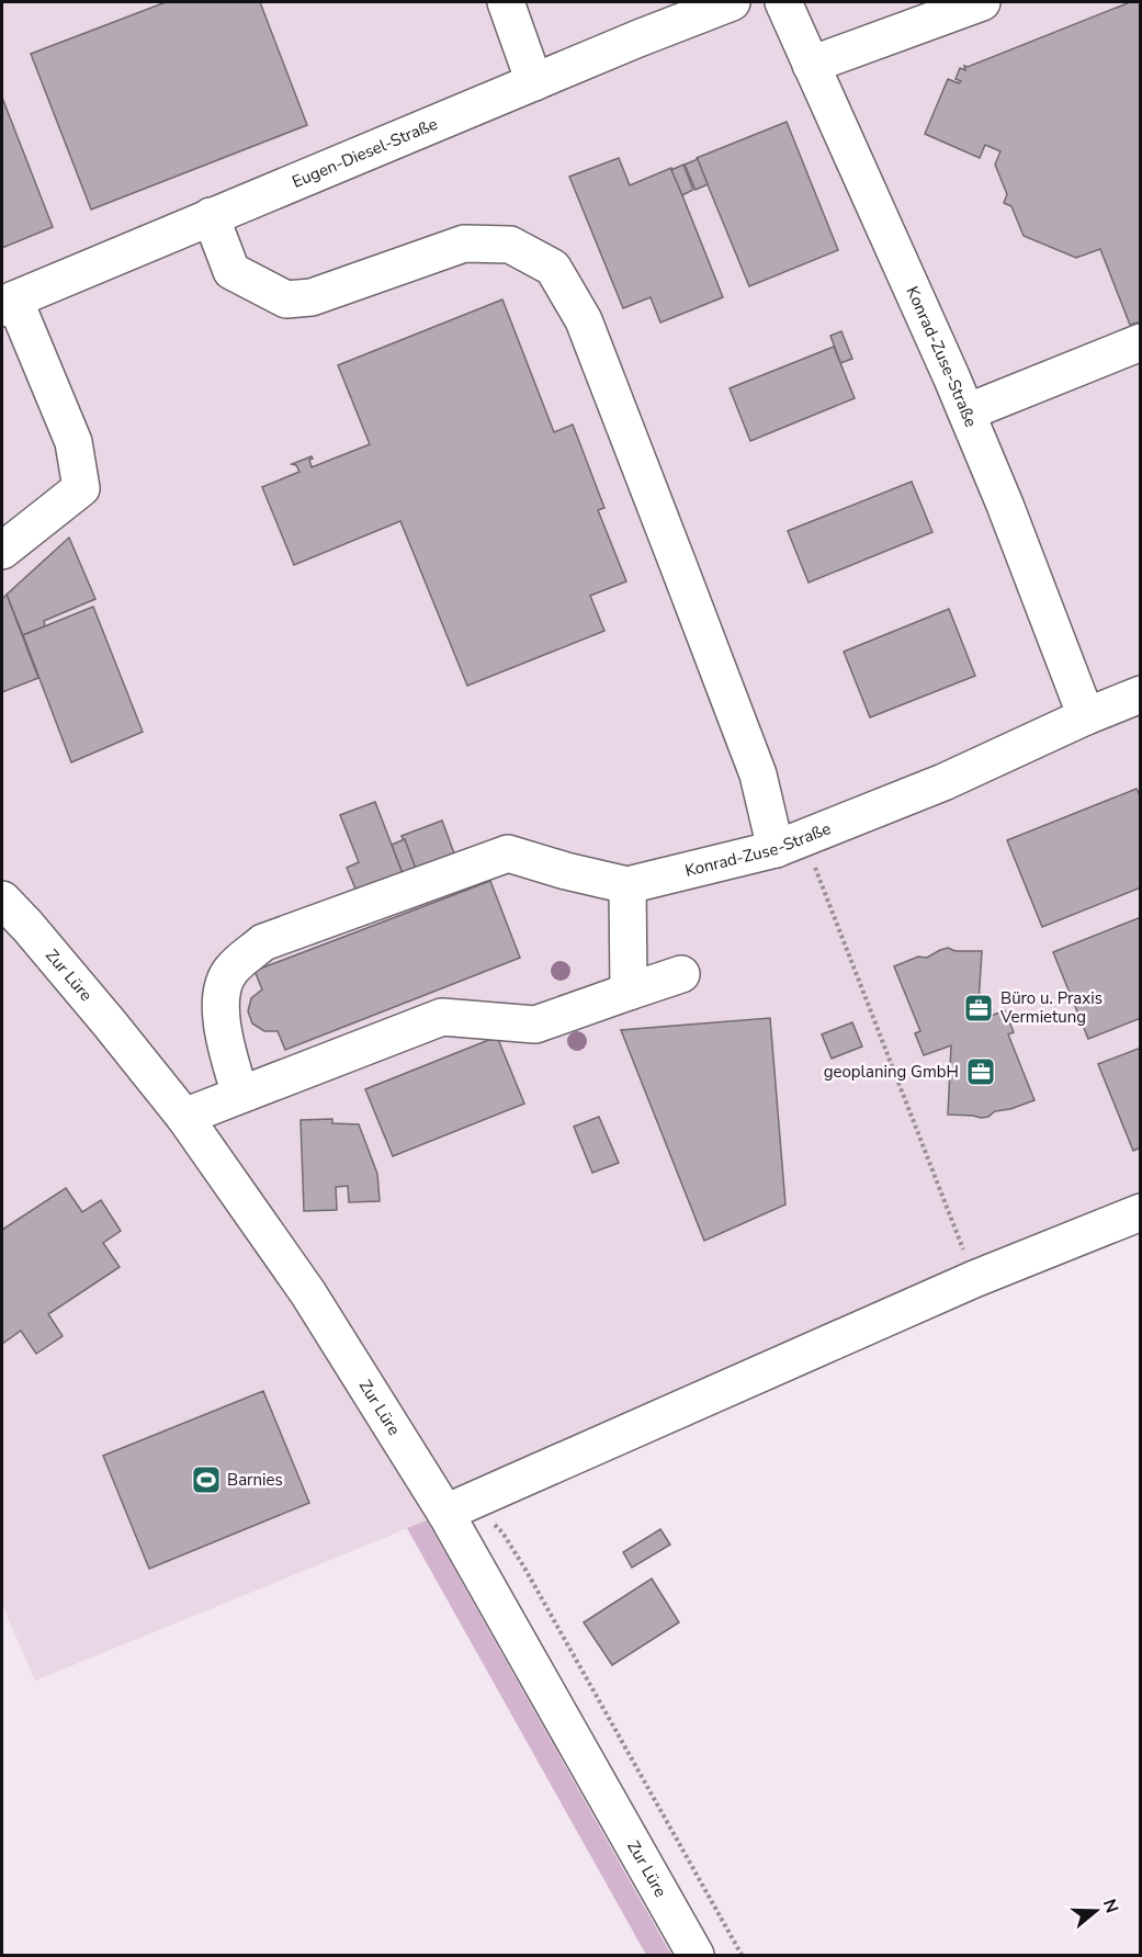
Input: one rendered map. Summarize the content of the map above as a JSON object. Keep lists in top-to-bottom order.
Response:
{
  "streets": {
    "street": ["Eugen-Diesel-Straße", "Konrad-Zuse-Straße", "Zur Lüre"]
  },
  "places": {
    "office": ["Büro u. Praxis Vermietung", "geoplaning GmbH"],
    "sports": ["Barnies"]
  },
  "north": "right"
}
